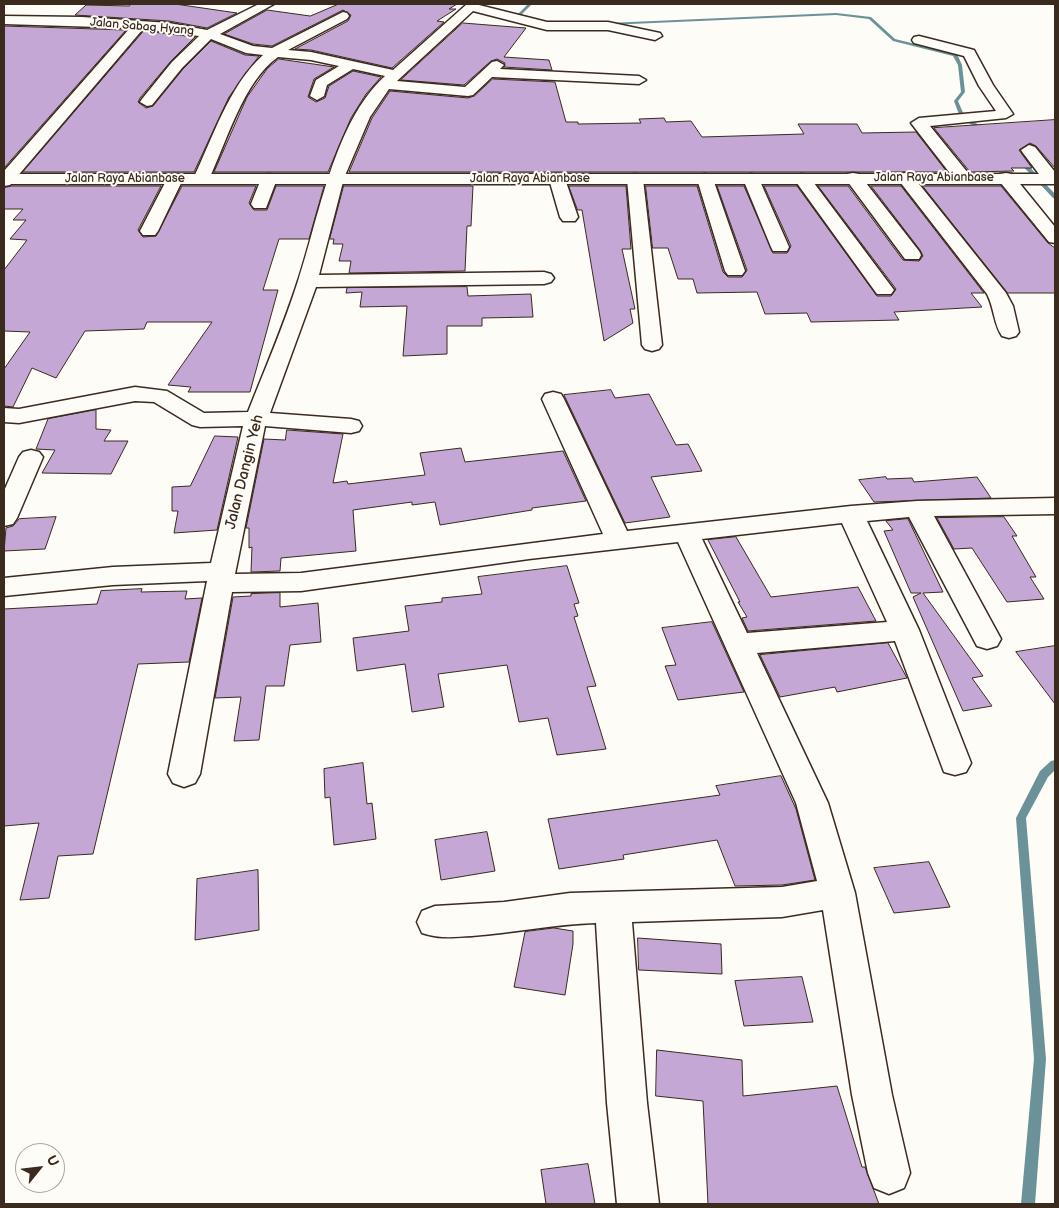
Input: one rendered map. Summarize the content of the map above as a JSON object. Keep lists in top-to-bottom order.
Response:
{
  "streets": {
    "street": ["Jalan Sabag Hyang", "Jalan Raya Abianbase", "Jalan Dangin Yeh"]
  },
  "crossings": [
    ["Jalan Sabag Hyang", "Jalan Dangin Yeh"],
    ["Jalan Raya Abianbase", "Jalan Dangin Yeh"]
  ],
  "north": "top right"
}
